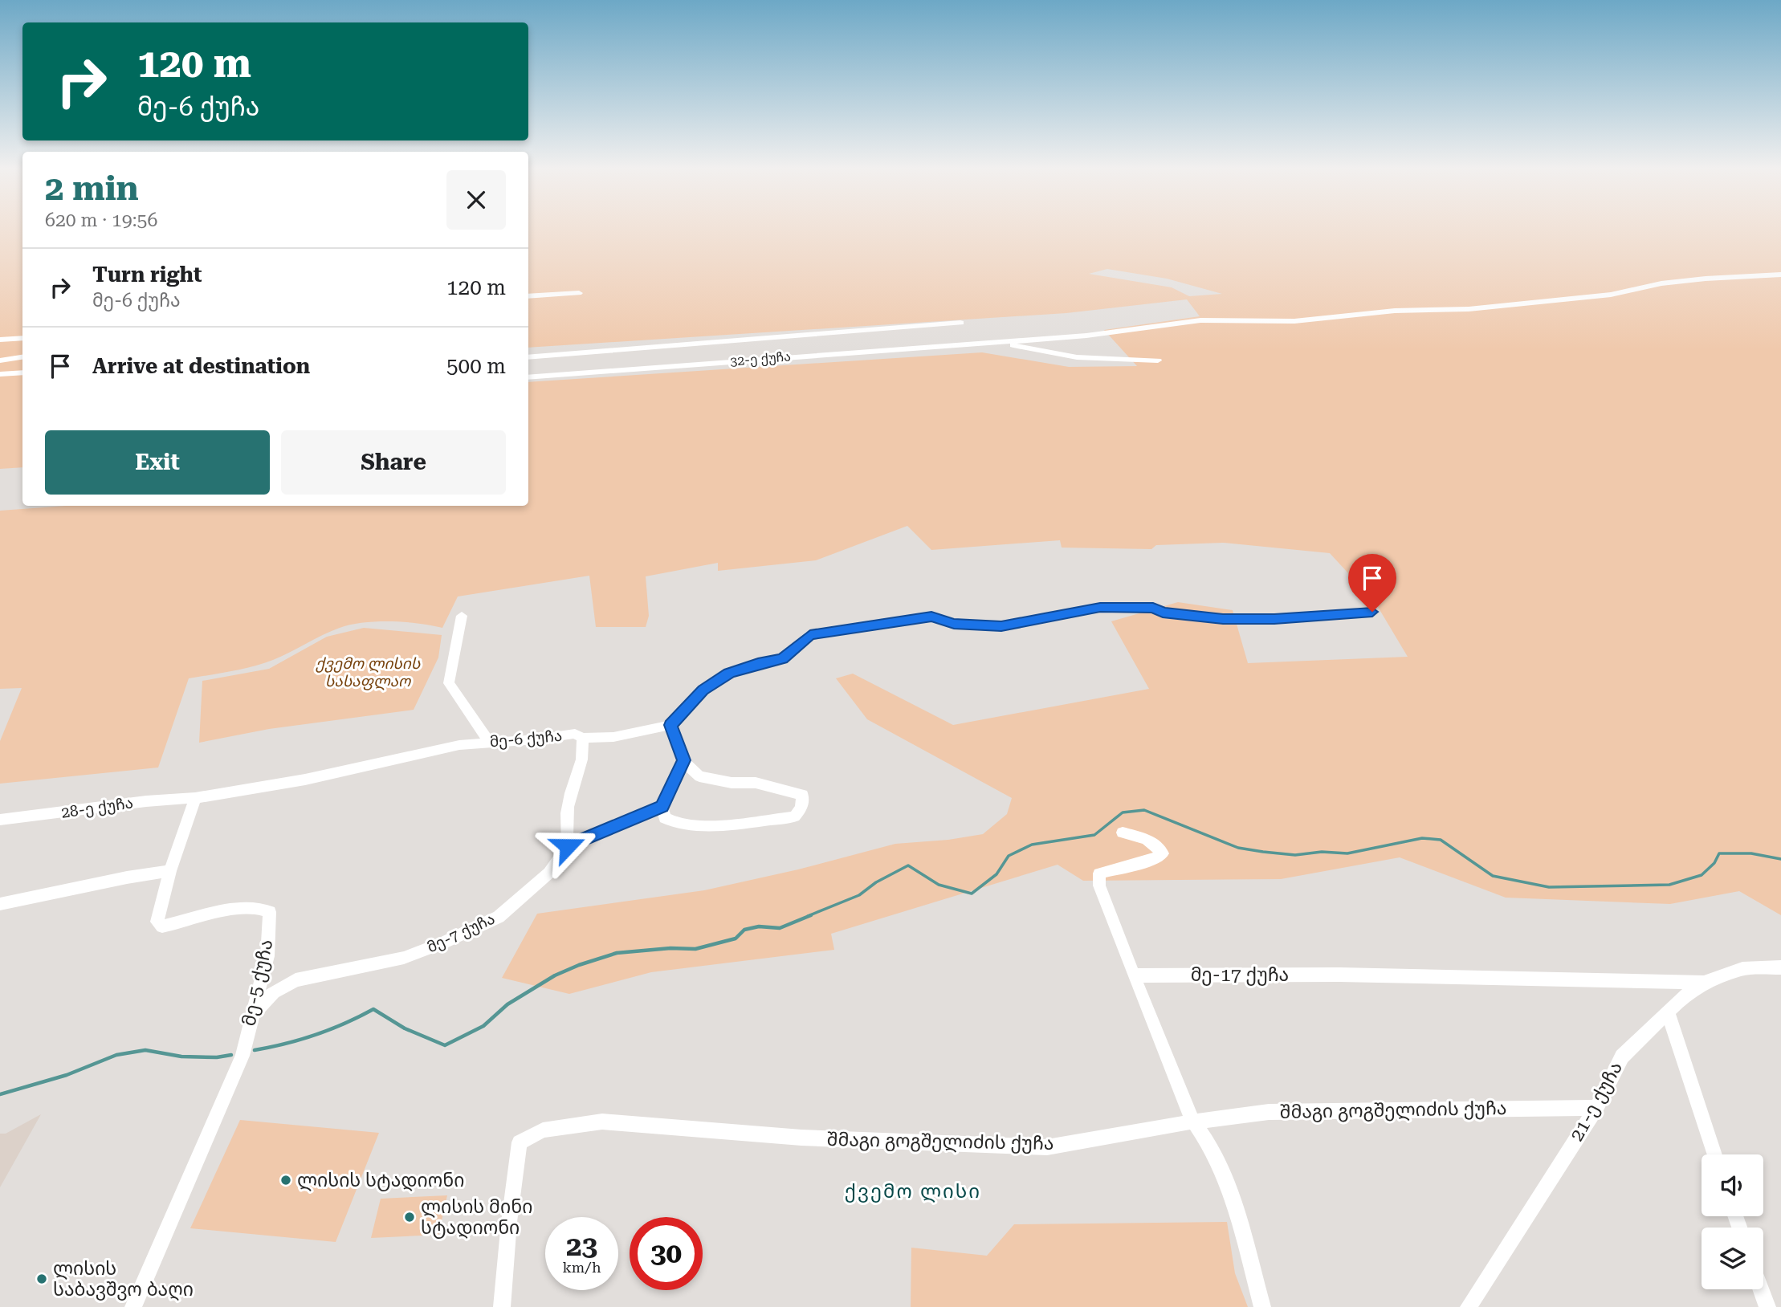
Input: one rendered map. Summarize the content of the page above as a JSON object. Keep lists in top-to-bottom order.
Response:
{
  "streets": {
    "street": [
      "32-ე ქუჩა",
      "მე-6 ქუჩა",
      "28-ე ქუჩა",
      "მე-7 ქუჩა",
      "მე-17 ქუჩა",
      "მე-5 ქუჩა",
      "21-ე ქუჩა",
      "შმაგი გოგშელიძის ქუჩა"
    ]
  },
  "crossings": [
    ["მე-6 ქუჩა", "28-ე ქუჩა"],
    ["მე-7 ქუჩა", "მე-5 ქუჩა"],
    ["მე-17 ქუჩა", "21-ე ქუჩა"],
    ["21-ე ქუჩა", "შმაგი გოგშელიძის ქუჩა"]
  ],
  "districts": ["ქვემო ლისი"],
  "parks": ["ქვემო ლისის სასაფლაო"],
  "places": ["ლისის სტადიონი", "ლისის მინი სტადიონი", "ლისის საბავშვო ბაღი"],
  "page": {
    "turn": ["120 m", "მე-6 ქუჩა"],
    "heading": ["2 min", "620 m · 19:56"],
    "list": [
      {
        "name": "Turn right",
        "note": "მე-6 ქუჩა",
        "value": "120 m"
      },
      {
        "name": "Arrive at destination",
        "value": "500 m"
      }
    ],
    "buttons": ["Exit", "Share"],
    "speed": "23 km/h",
    "limit": "30"
  }
}
